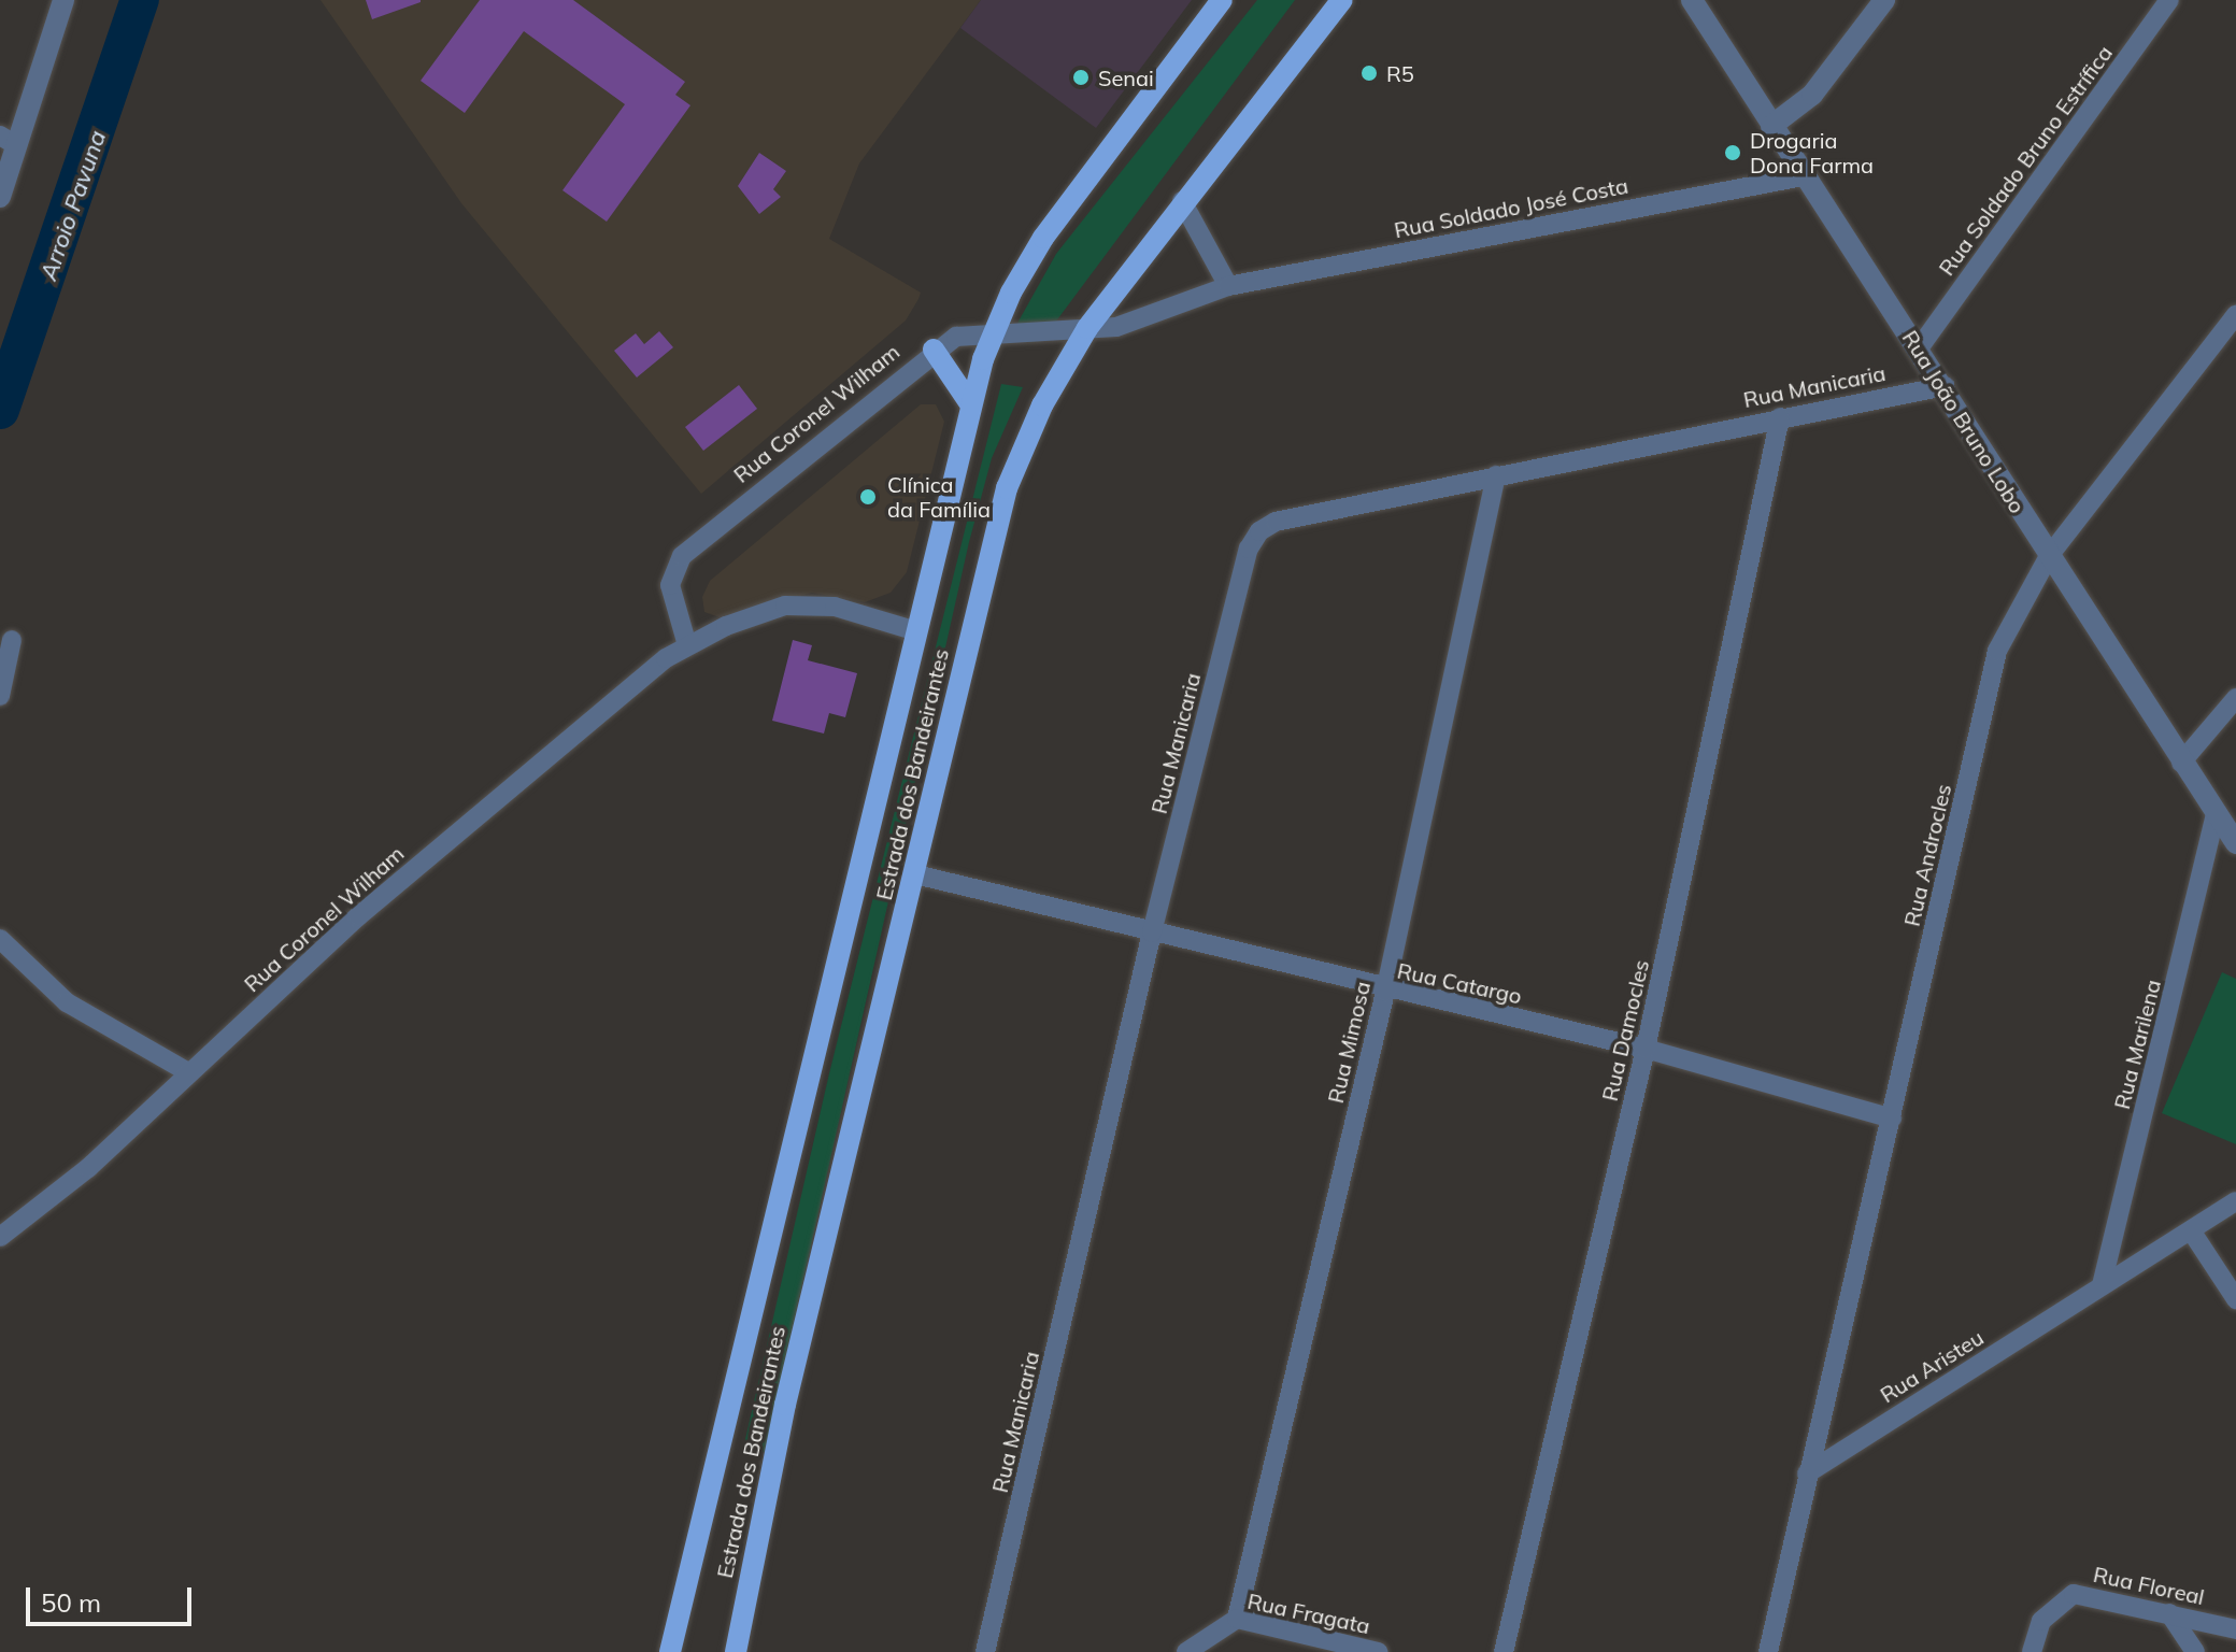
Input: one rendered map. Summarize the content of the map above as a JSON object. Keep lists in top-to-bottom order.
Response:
{
  "streets": {
    "main road": ["Estrada dos Bandeirantes"],
    "street": [
      "Rua Soldado Bruno Estrífica",
      "Rua Soldado José Costa",
      "Rua Manicaria",
      "Rua Coronel Wilham",
      "Rua João Bruno Lobo",
      "Rua Androcles",
      "Rua Catargo",
      "Rua Damocles",
      "Rua Mimosa",
      "Rua Marilena",
      "Rua Aristeu",
      "Rua Floreal",
      "Rua Fragata"
    ]
  },
  "crossings": [
    ["Rua Soldado Bruno Estrífica", "Rua João Bruno Lobo"],
    ["Rua Soldado José Costa", "Rua Coronel Wilham"],
    ["Rua Soldado José Costa", "Rua João Bruno Lobo"],
    ["Rua Soldado José Costa", "Estrada dos Bandeirantes"],
    ["Rua Manicaria", "Rua João Bruno Lobo"],
    ["Rua Manicaria", "Rua Catargo"],
    ["Rua Manicaria", "Rua Damocles"],
    ["Rua Manicaria", "Rua Mimosa"],
    ["Rua Coronel Wilham", "Estrada dos Bandeirantes"],
    ["Rua João Bruno Lobo", "Rua Androcles"],
    ["Rua João Bruno Lobo", "Rua Marilena"],
    ["Estrada dos Bandeirantes", "Rua Catargo"],
    ["Rua Androcles", "Rua Catargo"],
    ["Rua Androcles", "Rua Aristeu"],
    ["Rua Catargo", "Rua Damocles"],
    ["Rua Catargo", "Rua Mimosa"],
    ["Rua Mimosa", "Rua Fragata"],
    ["Rua Marilena", "Rua Aristeu"]
  ],
  "water": ["Arroio Pavuna"],
  "places": [
    "R5",
    "Senai",
    "Drogaria Dona Farma",
    "Clínica da Família"
  ],
  "scale_bar": "50 m"
}
